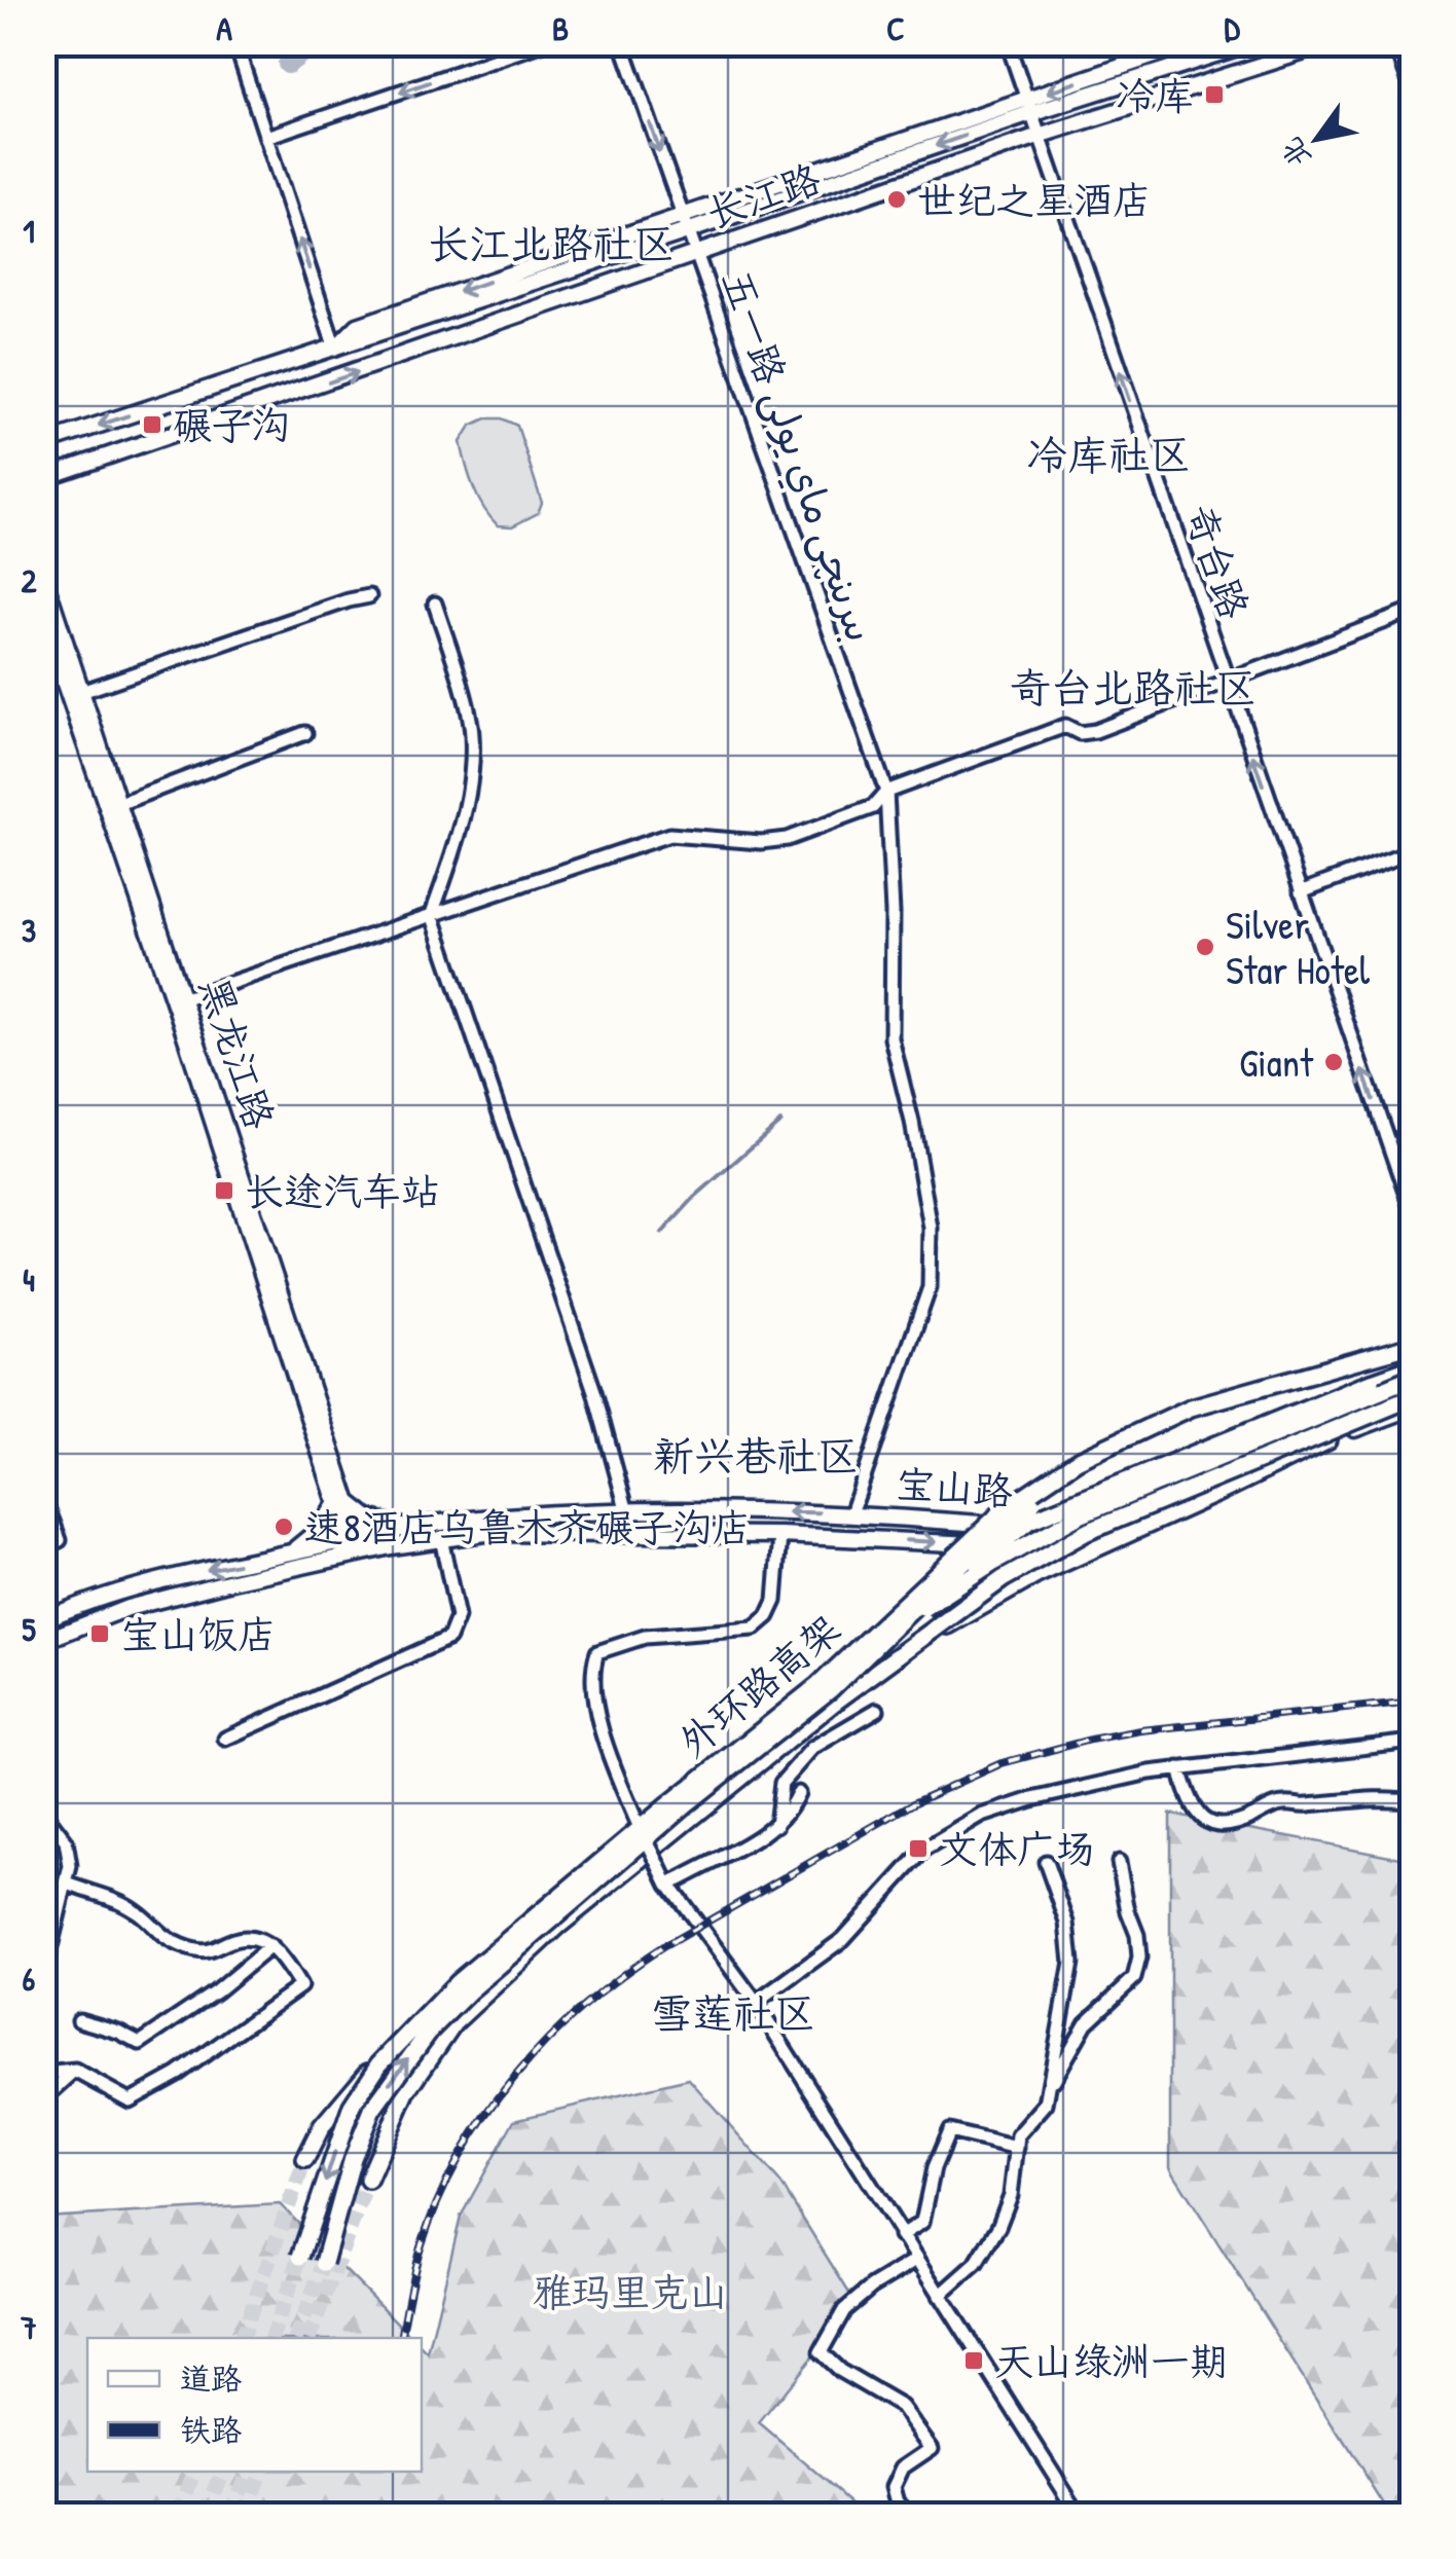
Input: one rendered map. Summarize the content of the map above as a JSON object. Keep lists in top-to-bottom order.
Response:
{
  "streets": {
    "highway": ["外环路高架"],
    "main road": ["长江路", "黑龙江路", "宝山路"],
    "street": ["五一路 بىرىنچى ماي يولى", "奇台路"]
  },
  "crossings": [
    ["长江路", "五一路 بىرىنچى ماي يولى"],
    ["长江路", "奇台路"],
    ["五一路 بىرىنچى ماي يولى", "宝山路"],
    ["黑龙江路", "宝山路"]
  ],
  "one_way": ["奇台路"],
  "districts": [
    "长江北路社区",
    "冷库社区",
    "奇台北路社区",
    "新兴巷社区",
    "雪莲社区"
  ],
  "parks": ["雅玛里克山"],
  "places": {
    "transit": [
      "冷库",
      "碾子沟",
      "长途汽车站",
      "宝山饭店",
      "文体广场",
      "天山绿洲一期"
    ],
    "other": [
      "世纪之星酒店",
      "Silver Star Hotel",
      "Giant",
      "速8酒店乌鲁木齐碾子沟店"
    ]
  },
  "legend": ["道路", "铁路"],
  "north": "bottom left",
  "grid": {
    "columns": [
      "A",
      "B",
      "C",
      "D"
    ],
    "rows": [
      "1",
      "2",
      "3",
      "4",
      "5",
      "6",
      "7"
    ]
  }
}
